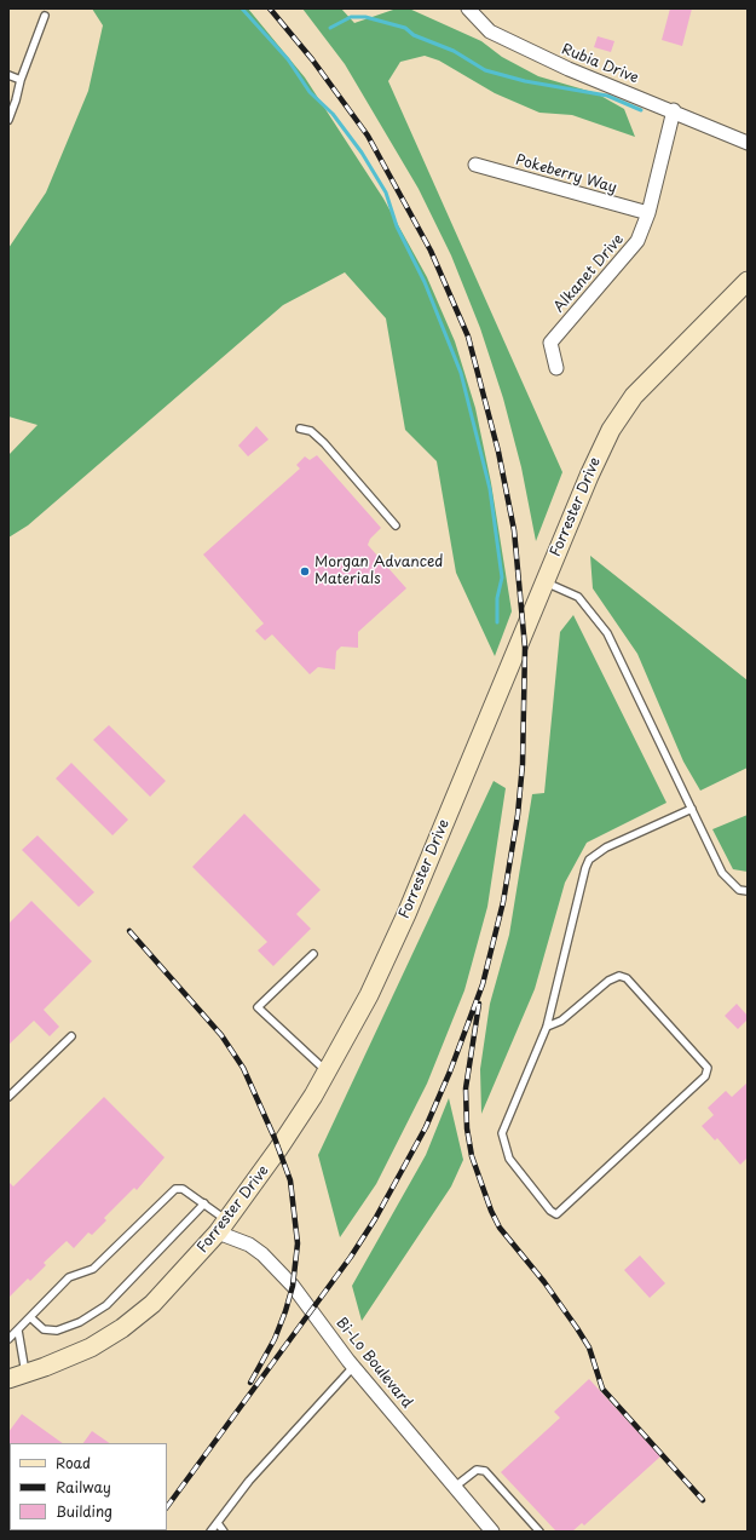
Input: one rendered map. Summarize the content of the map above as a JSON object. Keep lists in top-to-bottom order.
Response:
{
  "streets": {
    "street": [
      "Rubia Drive",
      "Pokeberry Way",
      "Alkanet Drive",
      "Forrester Drive",
      "Bi-Lo Boulevard"
    ]
  },
  "crossings": [
    ["Rubia Drive", "Alkanet Drive"],
    ["Pokeberry Way", "Alkanet Drive"],
    ["Forrester Drive", "Bi-Lo Boulevard"]
  ],
  "places": ["Morgan Advanced Materials"],
  "legend": ["Road", "Railway", "Building"]
}
